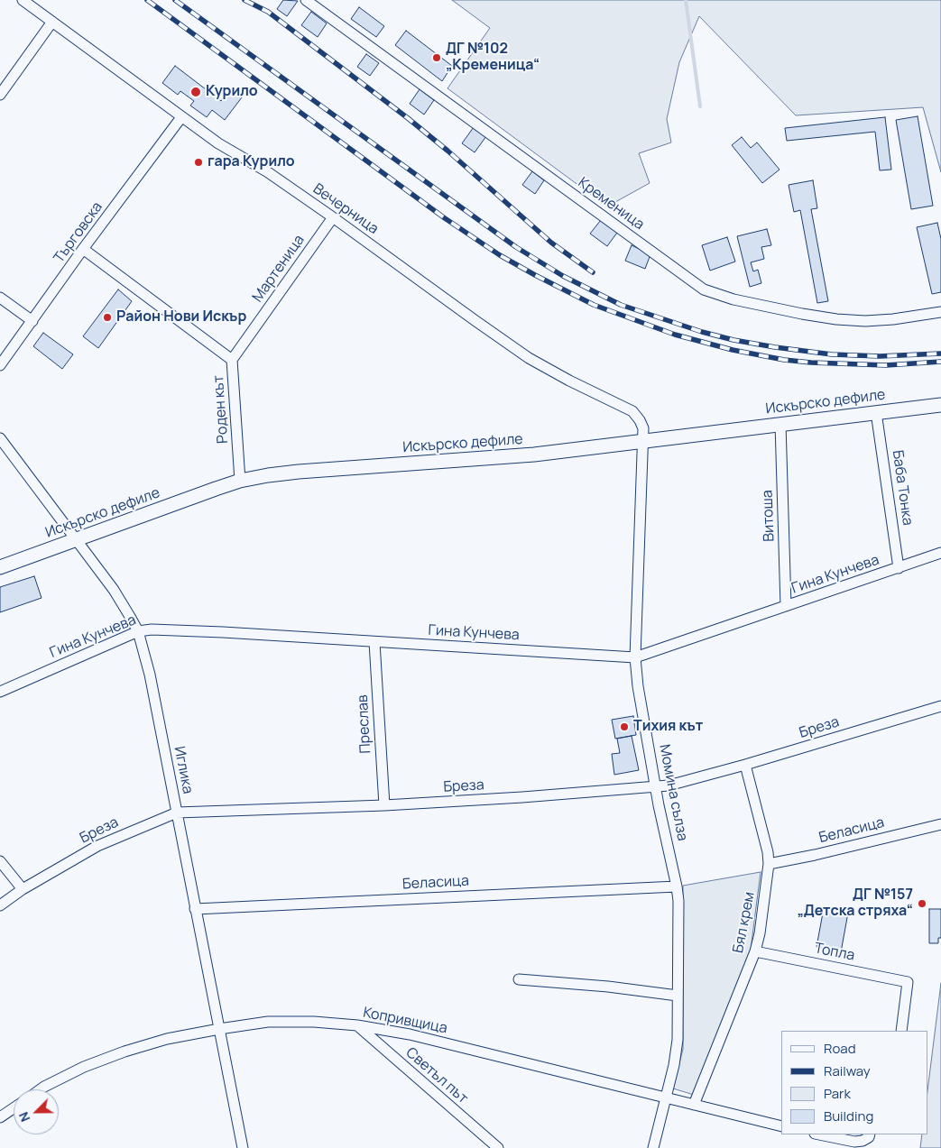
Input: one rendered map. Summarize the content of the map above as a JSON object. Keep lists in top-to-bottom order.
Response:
{
  "streets": {
    "main road": ["Искърско дефиле"],
    "street": [
      "Кременица",
      "Вечерница",
      "Търговска",
      "Мартеница",
      "Роден кът",
      "Баба Тонка",
      "Витоша",
      "Гина Кунчева",
      "Преслав",
      "Бреза",
      "Иглика",
      "Момина сълза",
      "Беласица",
      "Бял крем",
      "Топла",
      "Копривщица",
      "Светъл път"
    ]
  },
  "crossings": [
    ["Вечерница", "Търговска"],
    ["Вечерница", "Мартеница"],
    ["Вечерница", "Искърско дефиле"],
    ["Вечерница", "Момина сълза"],
    ["Търговска", "Роден кът"],
    ["Мартеница", "Роден кът"],
    ["Искърско дефиле", "Роден кът"],
    ["Искърско дефиле", "Баба Тонка"],
    ["Искърско дефиле", "Витоша"],
    ["Искърско дефиле", "Иглика"],
    ["Искърско дефиле", "Момина сълза"],
    ["Баба Тонка", "Гина Кунчева"],
    ["Витоша", "Гина Кунчева"],
    ["Гина Кунчева", "Преслав"],
    ["Гина Кунчева", "Иглика"],
    ["Гина Кунчева", "Момина сълза"],
    ["Преслав", "Бреза"],
    ["Бреза", "Иглика"],
    ["Бреза", "Момина сълза"],
    ["Бреза", "Бял крем"],
    ["Иглика", "Беласица"],
    ["Иглика", "Копривщица"],
    ["Момина сълза", "Беласица"],
    ["Момина сълза", "Копривщица"],
    ["Беласица", "Бял крем"],
    ["Бял крем", "Топла"],
    ["Бял крем", "Копривщица"],
    ["Копривщица", "Светъл път"]
  ],
  "places": [
    "ДГ №102 „Кременица“",
    "Курило",
    "гара Курило",
    "Район Нови Искър",
    "Тихия кът",
    "ДГ №157 „Детска стряха“"
  ],
  "legend": [
    "Road",
    "Railway",
    "Park",
    "Building"
  ],
  "north": "bottom left"
}
